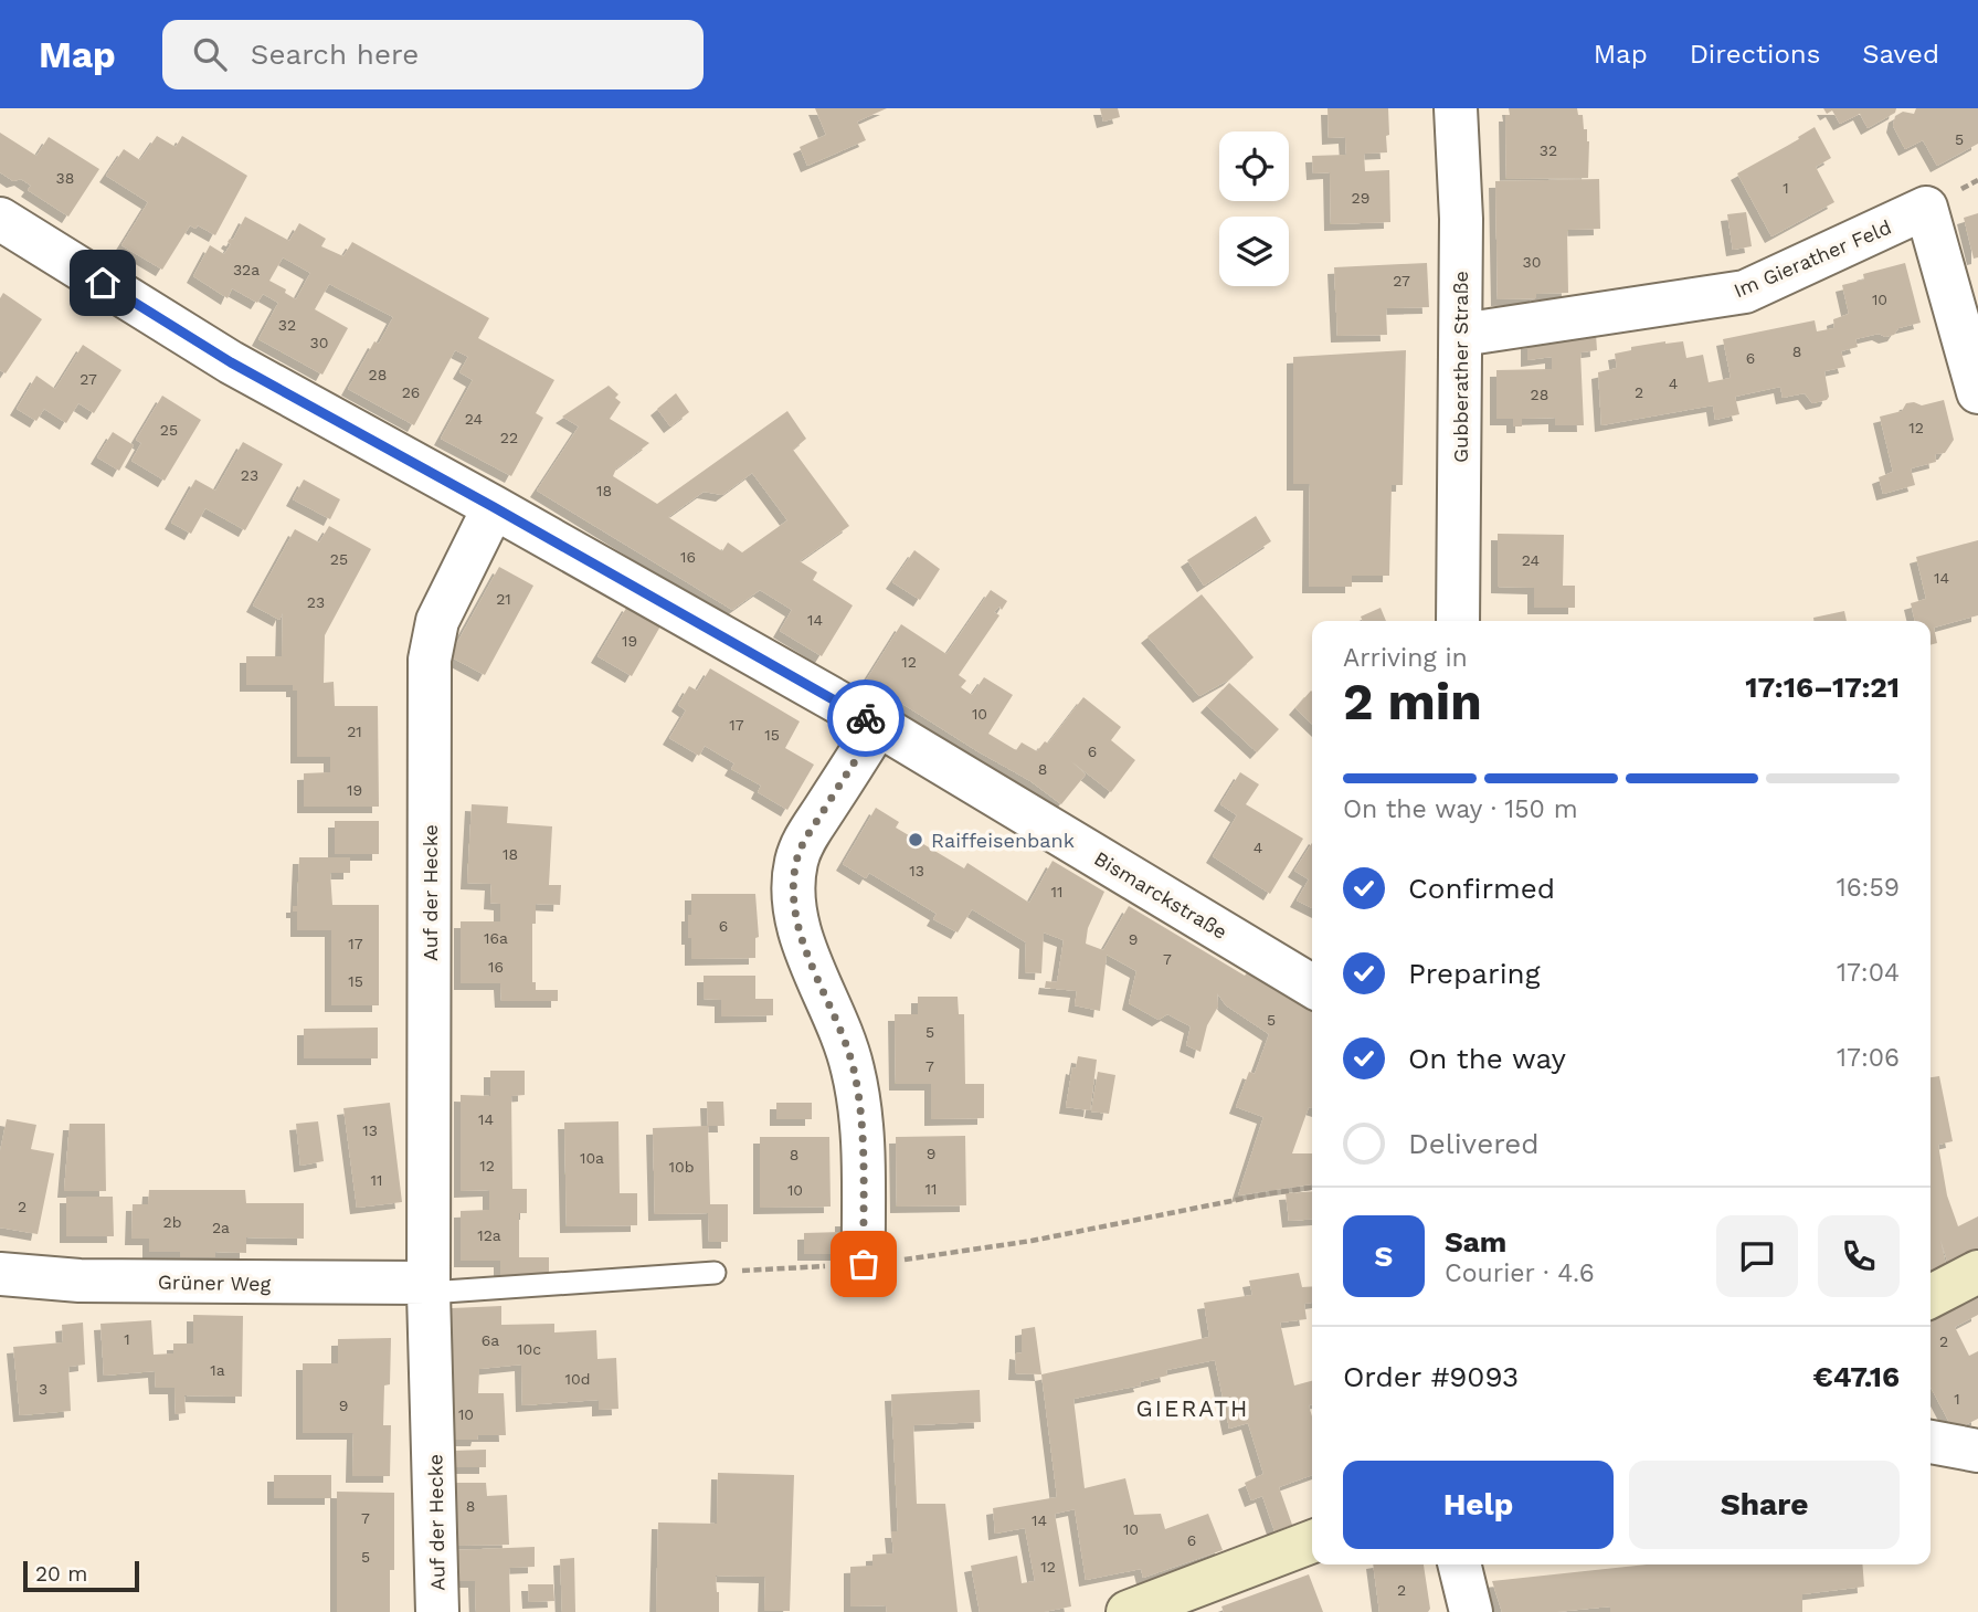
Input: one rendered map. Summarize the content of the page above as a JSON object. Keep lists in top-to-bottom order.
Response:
{
  "streets": {
    "street": [
      "Im Gierather Feld",
      "Gubberather Straße",
      "Auf der Hecke",
      "Bismarckstraße",
      "Grüner Weg"
    ]
  },
  "crossings": [
    ["Im Gierather Feld", "Gubberather Straße"],
    ["Auf der Hecke", "Bismarckstraße"],
    ["Auf der Hecke", "Grüner Weg"]
  ],
  "districts": ["GIERATH"],
  "places": ["Raiffeisenbank"],
  "house_numbers": [
    "5",
    "32",
    "38",
    "1",
    "29",
    "30",
    "32a",
    "27",
    "10",
    "32",
    "30",
    "8",
    "6",
    "28",
    "27",
    "4",
    "26",
    "2",
    "28",
    "24",
    "12",
    "25",
    "22",
    "23",
    "18",
    "16",
    "25",
    "24",
    "14",
    "21",
    "23",
    "14",
    "19",
    "12",
    "10",
    "17",
    "21",
    "15",
    "6",
    "8",
    "19",
    "4",
    "18",
    "13",
    "11",
    "6",
    "16a",
    "9",
    "17",
    "7",
    "16",
    "15",
    "5",
    "5",
    "7",
    "14",
    "13",
    "9",
    "8",
    "10a",
    "12",
    "10b",
    "11",
    "11",
    "10",
    "2",
    "2b",
    "2a",
    "12a",
    "1",
    "6a",
    "2",
    "10c",
    "1a",
    "10d",
    "3",
    "1",
    "9",
    "10",
    "8",
    "7",
    "14",
    "10",
    "6",
    "5",
    "12",
    "2"
  ],
  "scale_bar": "20 m",
  "page": {
    "header": "Map",
    "search": "Search here",
    "nav": ["Map", "Directions", "Saved"],
    "heading": ["2 min", "Arriving in", "17:16–17:21"],
    "panel": [
      "Sam",
      "Courier · 4.6",
      "Order #9093",
      "€47.16"
    ],
    "bar": "On the way · 150 m",
    "list": [
      ["Confirmed", "16:59"],
      ["Preparing", "17:04"],
      ["On the way", "17:06"],
      "Delivered"
    ],
    "round": "S",
    "buttons": ["Help", "Share"],
    "scale": "20 m"
  }
}
